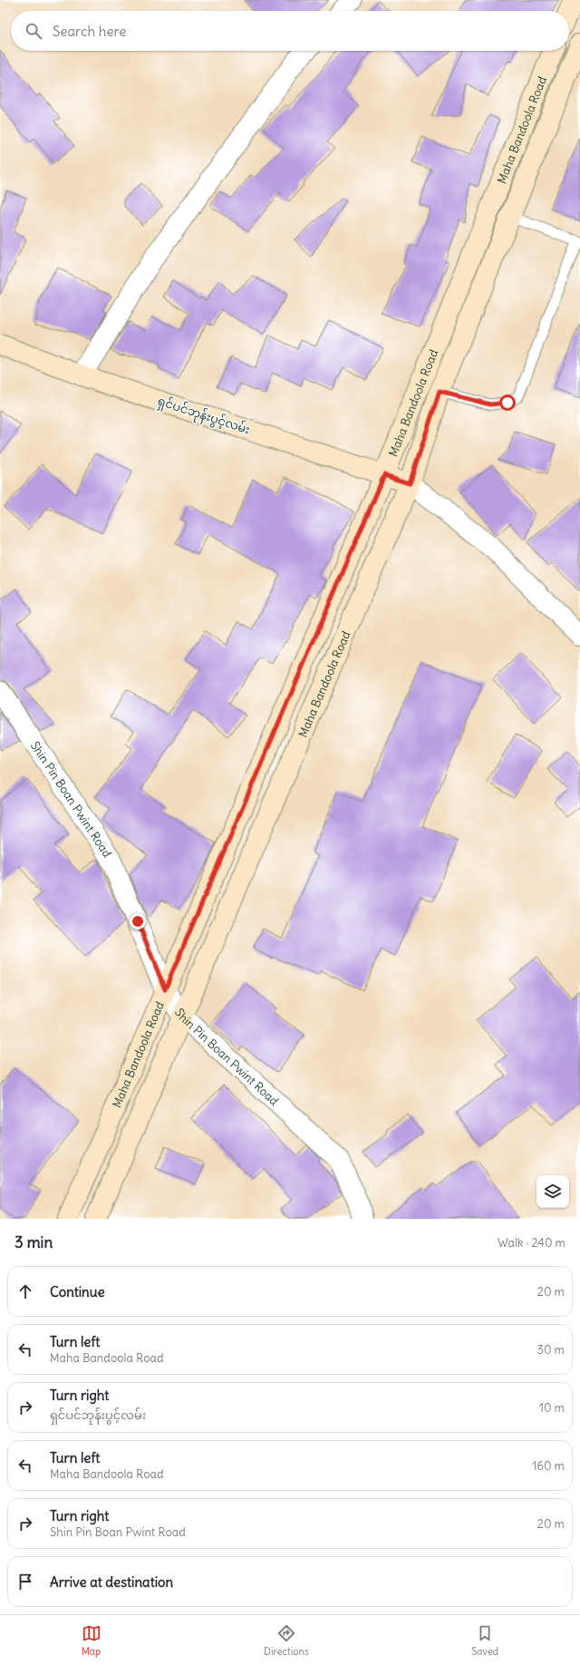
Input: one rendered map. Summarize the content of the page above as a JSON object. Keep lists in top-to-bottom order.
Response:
{
  "streets": {
    "main road": ["Maha Bandoola Road", "ရှင်ပင်ဘုန်းပွင့်လမ်း"],
    "street": ["Shin Pin Boan Pwint Road"]
  },
  "crossings": [
    ["Maha Bandoola Road", "ရှင်ပင်ဘုန်းပွင့်လမ်း"],
    ["Maha Bandoola Road", "Shin Pin Boan Pwint Road"]
  ],
  "page": {
    "search": "Search here",
    "heading": ["3 min", "Walk · 240 m"],
    "list": [
      ["Continue", "20 m"],
      ["Turn left", "Maha Bandoola Road", "30 m"],
      ["Turn right", "ရှင်ပင်ဘုန်းပွင့်လမ်း", "10 m"],
      ["Turn left", "Maha Bandoola Road", "160 m"],
      ["Turn right", "Shin Pin Boan Pwint Road", "20 m"],
      "Arrive at destination"
    ],
    "nav": ["Map", "Directions", "Saved"]
  }
}
